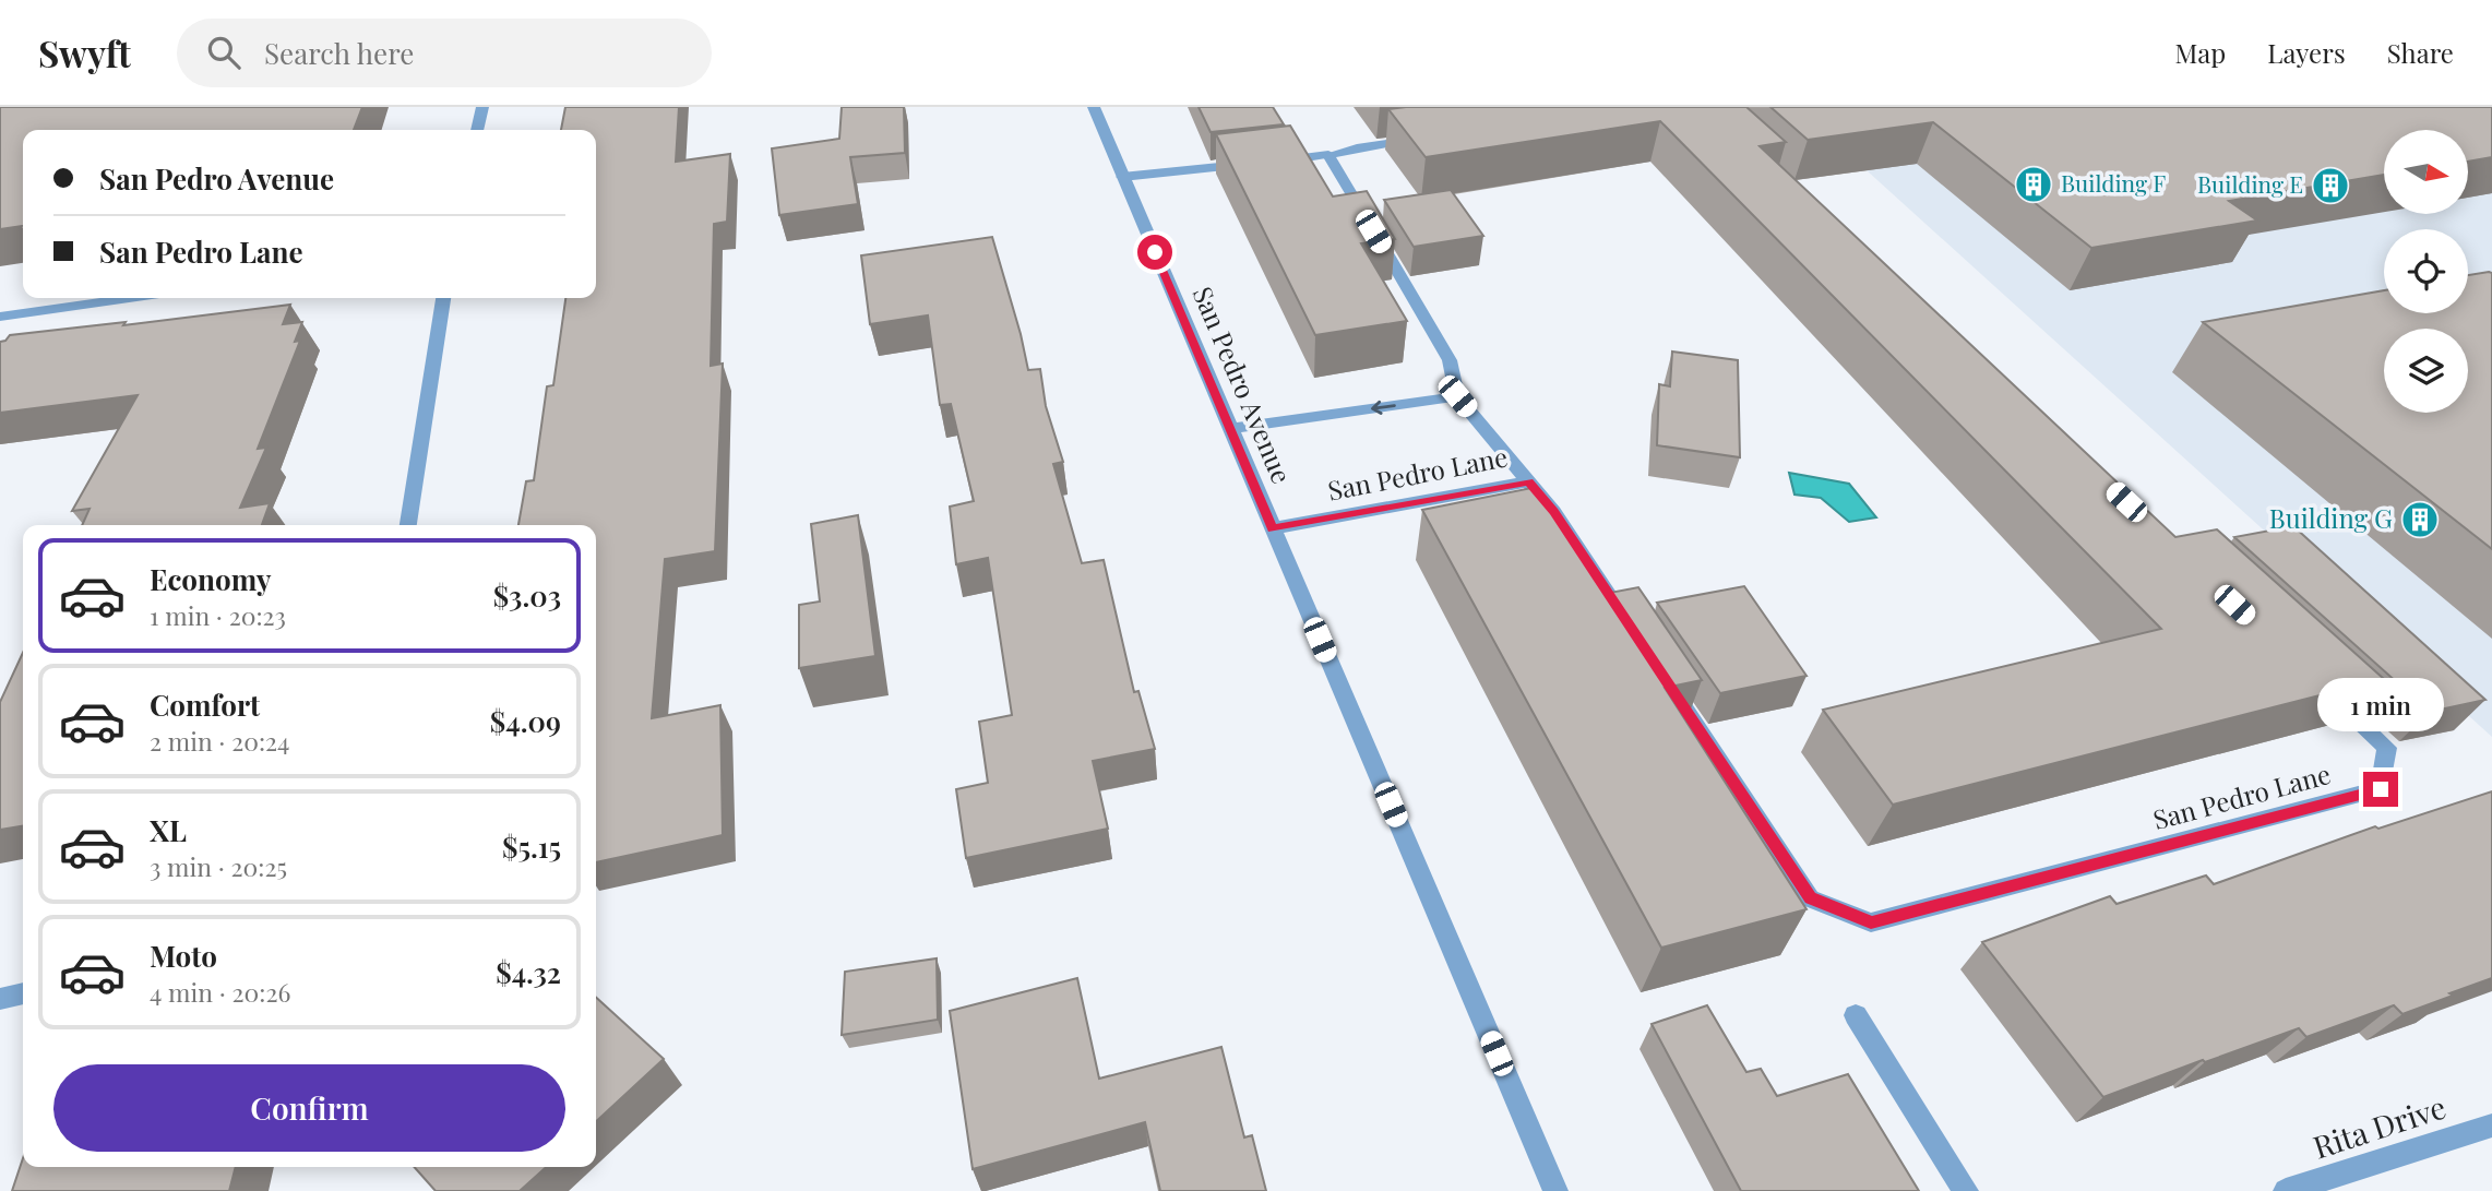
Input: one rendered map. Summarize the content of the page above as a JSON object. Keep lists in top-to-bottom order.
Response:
{
  "streets": {
    "street": ["San Pedro Avenue", "San Pedro Lane", "Rita Drive"]
  },
  "crossings": [
    ["San Pedro Avenue", "San Pedro Lane"]
  ],
  "places": {
    "building": ["Building F", "Building E", "Building G"]
  },
  "north": "right",
  "page": {
    "header": "Swyft",
    "search": "Search here",
    "nav": ["Map", "Layers", "Share"],
    "banner": ["San Pedro Avenue", "San Pedro Lane"],
    "list": [
      {
        "name": "Economy",
        "note": "1 min · 20:23",
        "value": "$3.03"
      },
      {
        "name": "Comfort",
        "note": "2 min · 20:24",
        "value": "$4.09"
      },
      {
        "name": "XL",
        "note": "3 min · 20:25",
        "value": "$5.15"
      },
      {
        "name": "Moto",
        "note": "4 min · 20:26",
        "value": "$4.32"
      }
    ],
    "bubble": "1 min",
    "buttons": "Confirm"
  }
}
